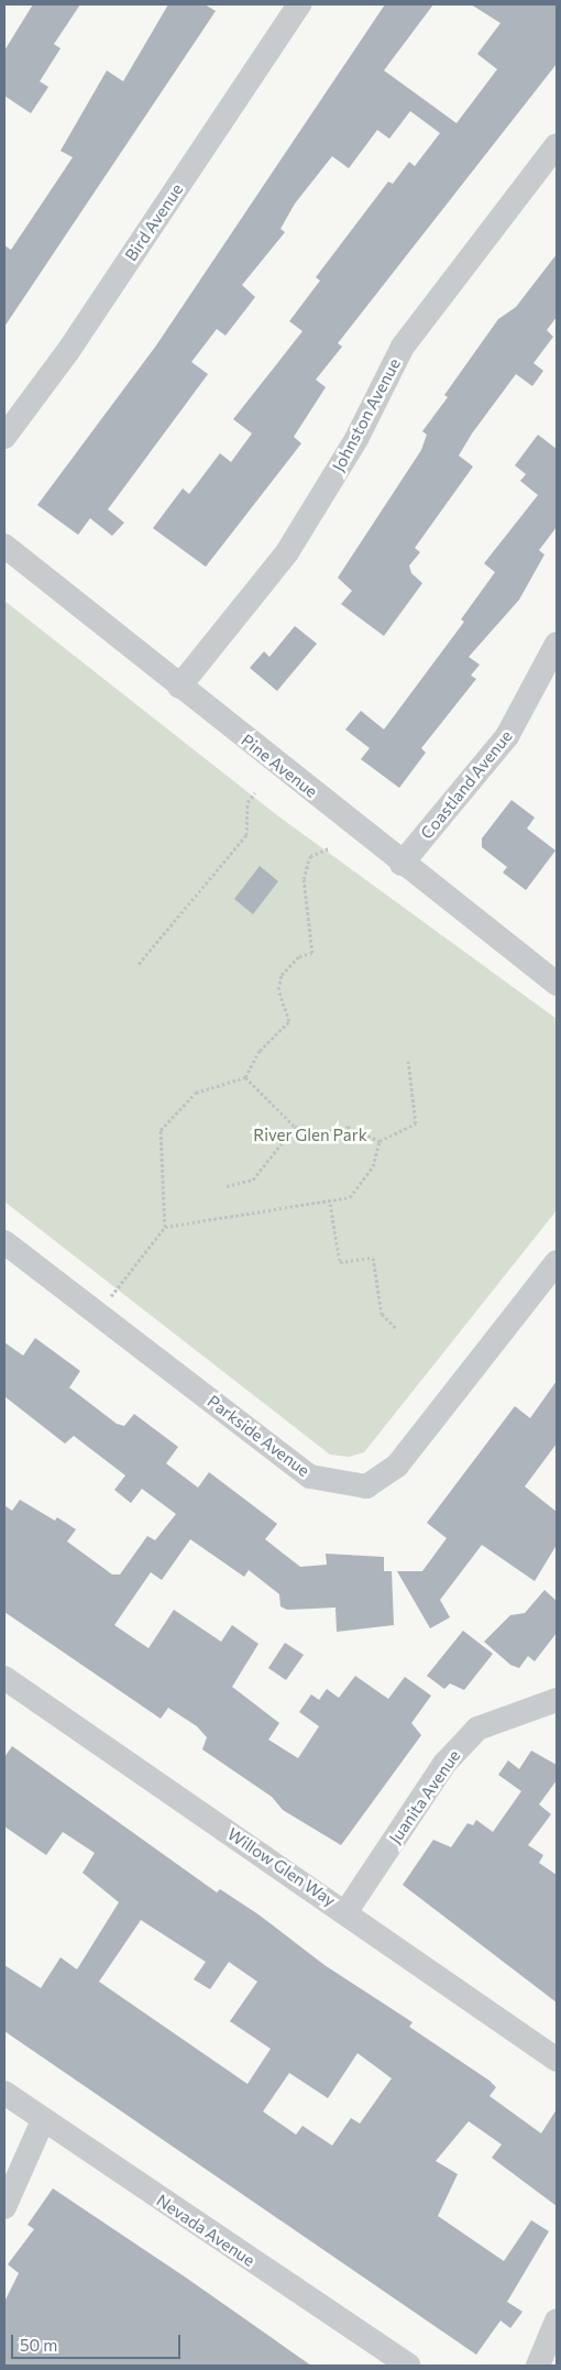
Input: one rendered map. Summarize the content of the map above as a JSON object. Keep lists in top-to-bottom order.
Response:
{
  "streets": {
    "street": [
      "Bird Avenue",
      "Johnston Avenue",
      "Pine Avenue",
      "Coastland Avenue",
      "Parkside Avenue",
      "Juanita Avenue",
      "Willow Glen Way",
      "Nevada Avenue"
    ]
  },
  "crossings": [
    ["Johnston Avenue", "Pine Avenue"],
    ["Pine Avenue", "Coastland Avenue"],
    ["Juanita Avenue", "Willow Glen Way"]
  ],
  "parks": ["River Glen Park"],
  "scale_bar": "50 m"
}
